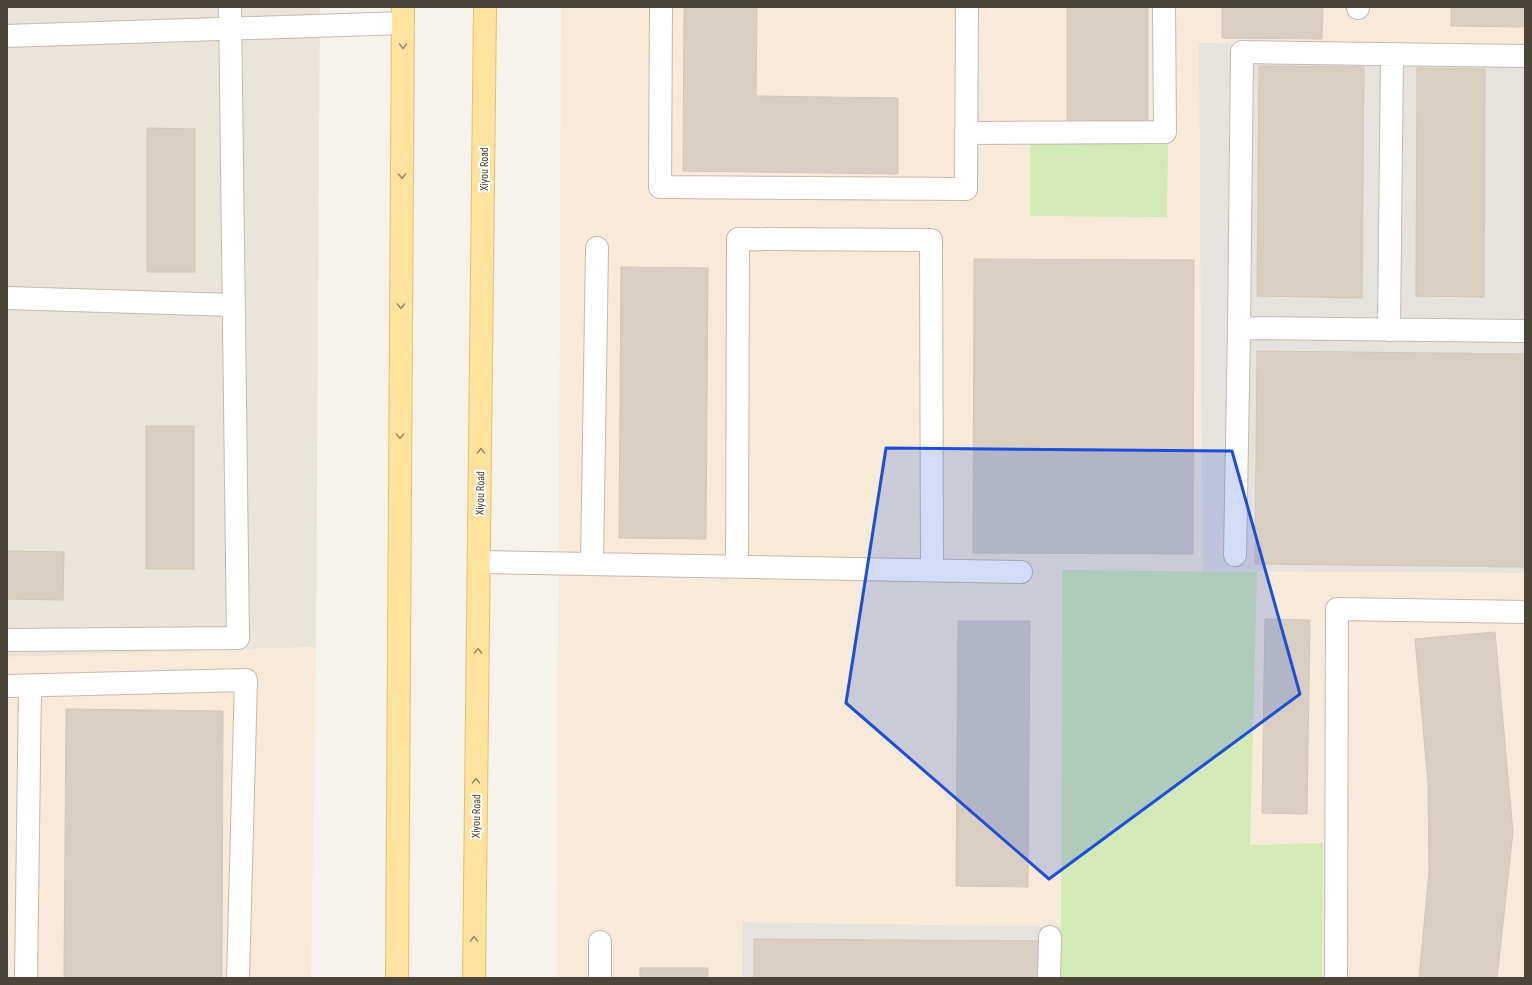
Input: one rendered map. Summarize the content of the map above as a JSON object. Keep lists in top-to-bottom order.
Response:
{
  "streets": {
    "main road": ["Xiyou Road"]
  }
}
